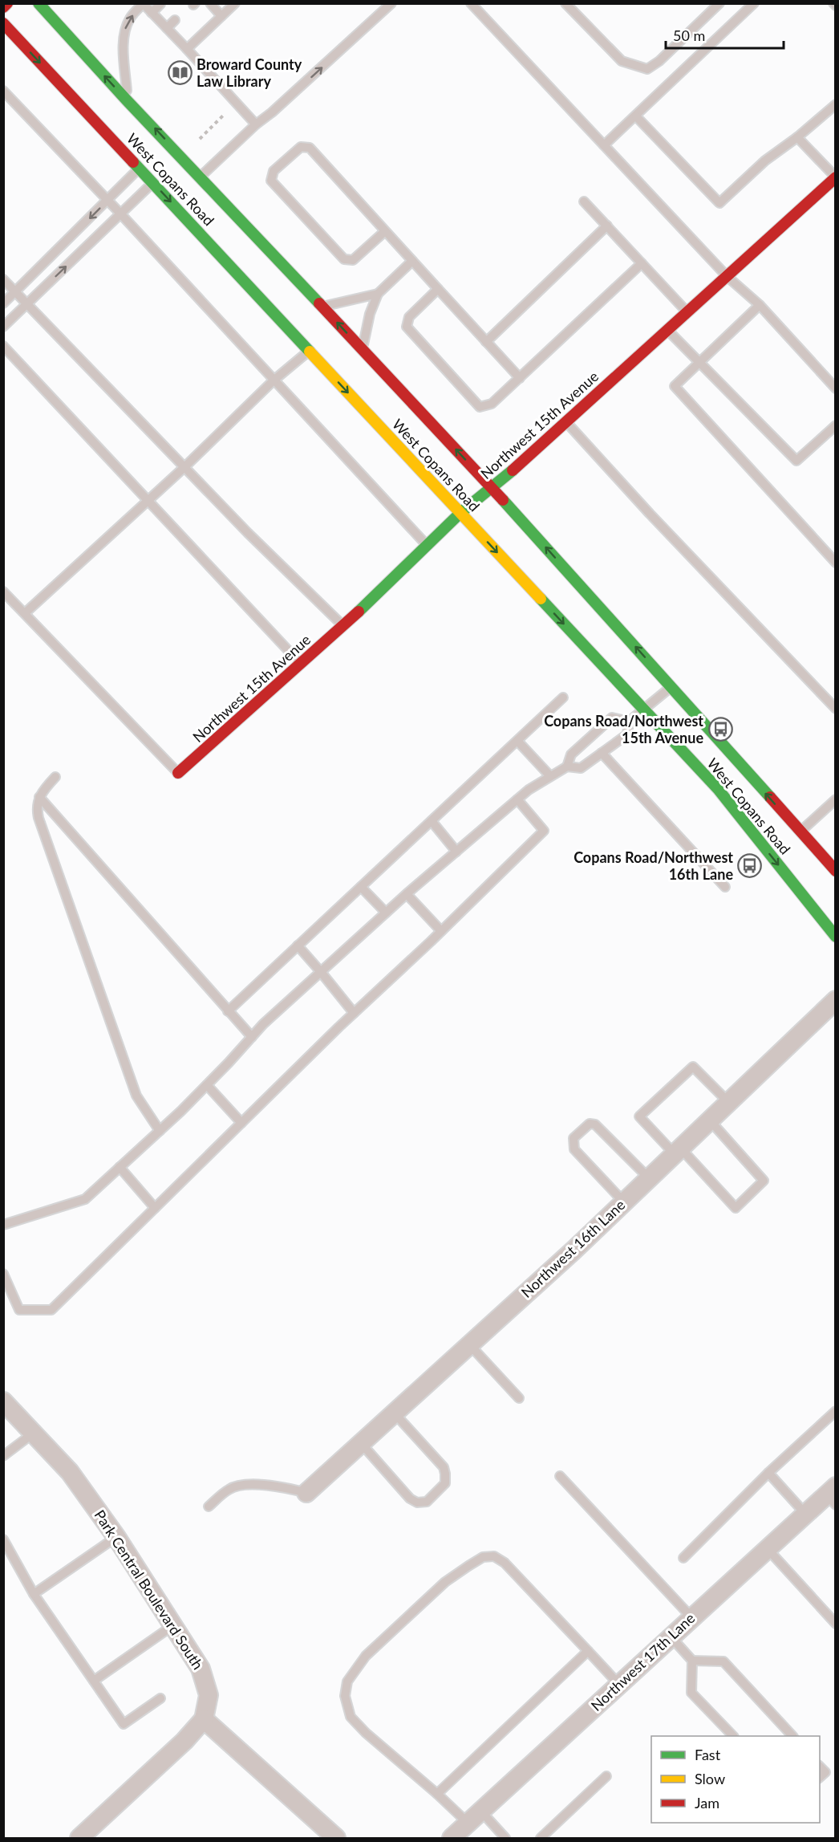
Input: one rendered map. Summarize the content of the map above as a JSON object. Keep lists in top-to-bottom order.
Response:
{
  "streets": {
    "main road": ["West Copans Road", "Northwest 15th Avenue"],
    "street": ["Northwest 16th Lane", "Park Central Boulevard South", "Northwest 17th Lane"]
  },
  "crossings": [
    ["West Copans Road", "Northwest 15th Avenue"]
  ],
  "places": {
    "library": ["Broward County Law Library"],
    "bus stop": ["Copans Road/Northwest 15th Avenue", "Copans Road/Northwest 16th Lane"]
  },
  "legend": ["Fast", "Slow", "Jam"],
  "scale_bar": "50 m"
}
